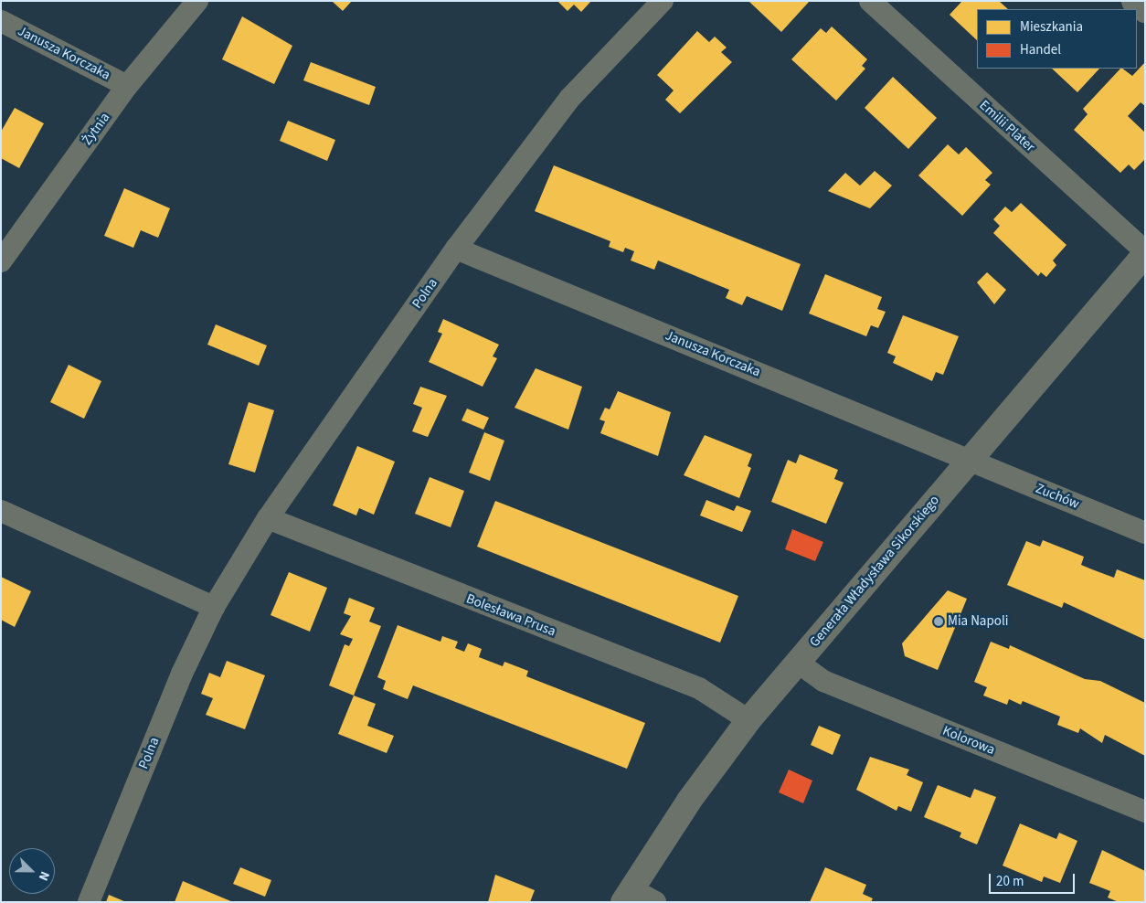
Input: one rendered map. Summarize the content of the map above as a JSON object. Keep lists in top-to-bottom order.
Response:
{
  "streets": {
    "street": [
      "Janusza Korczaka",
      "Emilii Plater",
      "Żytnia",
      "Polna",
      "Zuchów",
      "Generała Władysława Sikorskiego",
      "Bolesława Prusa",
      "Kolorowa"
    ]
  },
  "crossings": [
    ["Janusza Korczaka", "Żytnia"],
    ["Janusza Korczaka", "Polna"],
    ["Janusza Korczaka", "Zuchów"],
    ["Janusza Korczaka", "Generała Władysława Sikorskiego"],
    ["Emilii Plater", "Generała Władysława Sikorskiego"],
    ["Polna", "Bolesława Prusa"],
    ["Zuchów", "Generała Władysława Sikorskiego"],
    ["Generała Władysława Sikorskiego", "Bolesława Prusa"],
    ["Generała Władysława Sikorskiego", "Kolorowa"]
  ],
  "places": ["Mia Napoli"],
  "legend": ["Mieszkania", "Handel"],
  "scale_bar": "20 m",
  "north": "bottom right"
}
